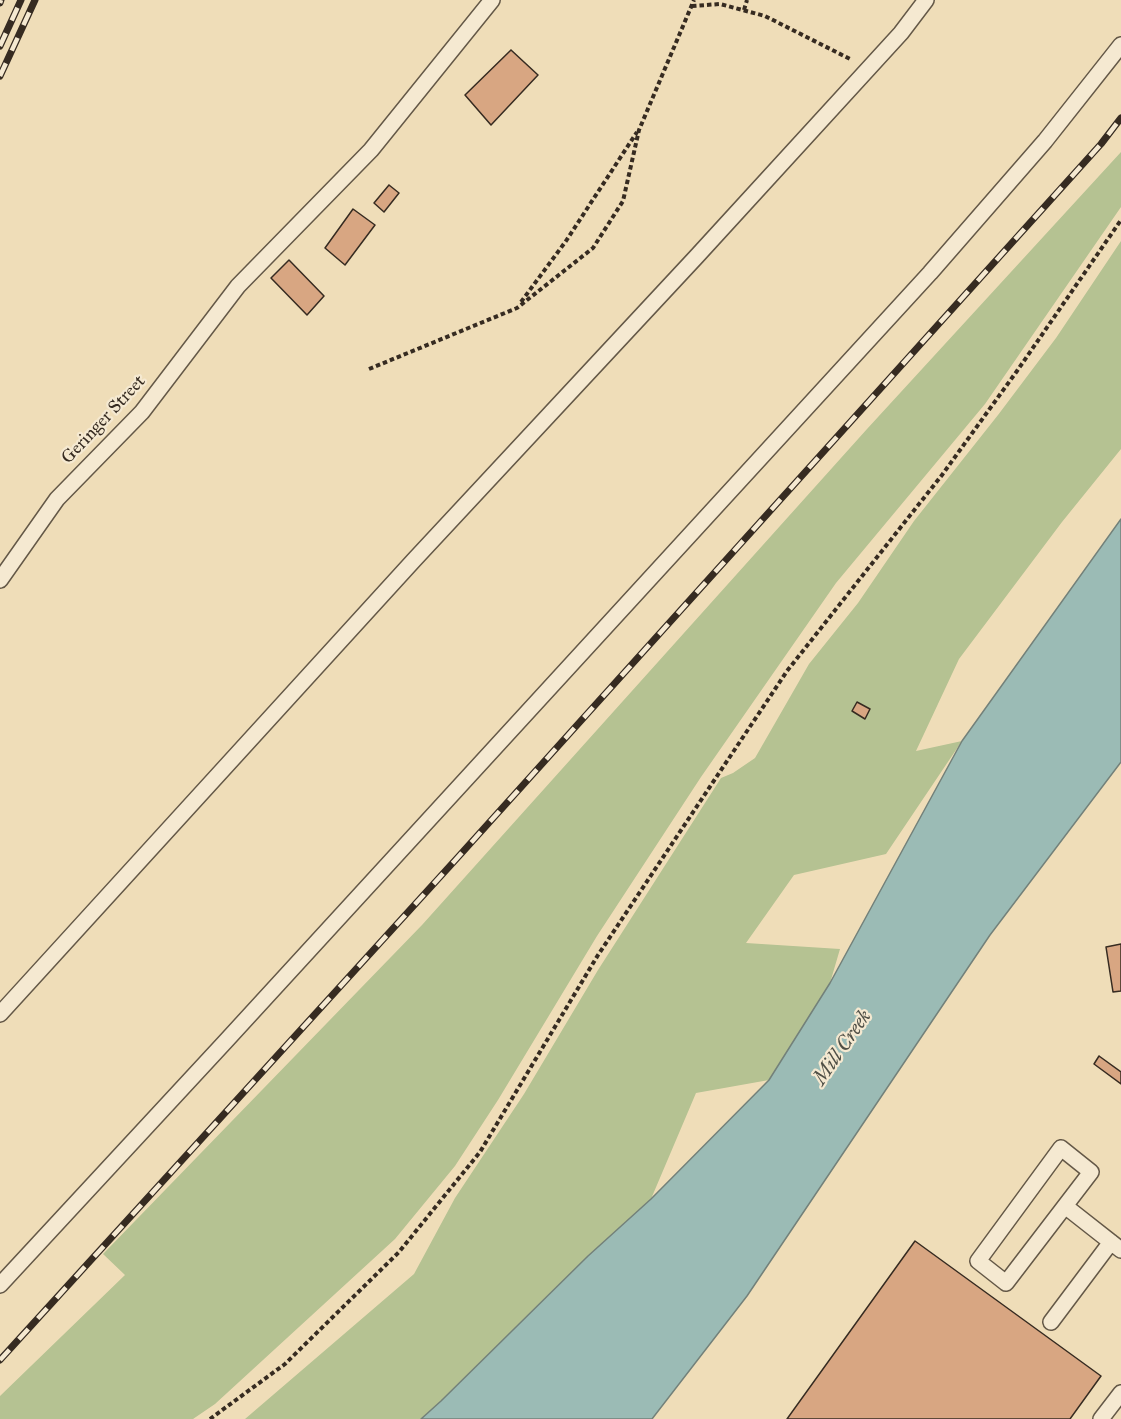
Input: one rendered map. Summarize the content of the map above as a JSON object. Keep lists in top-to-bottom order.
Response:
{
  "streets": {
    "lane": ["Geringer Street"]
  },
  "water": ["Mill Creek"]
}
